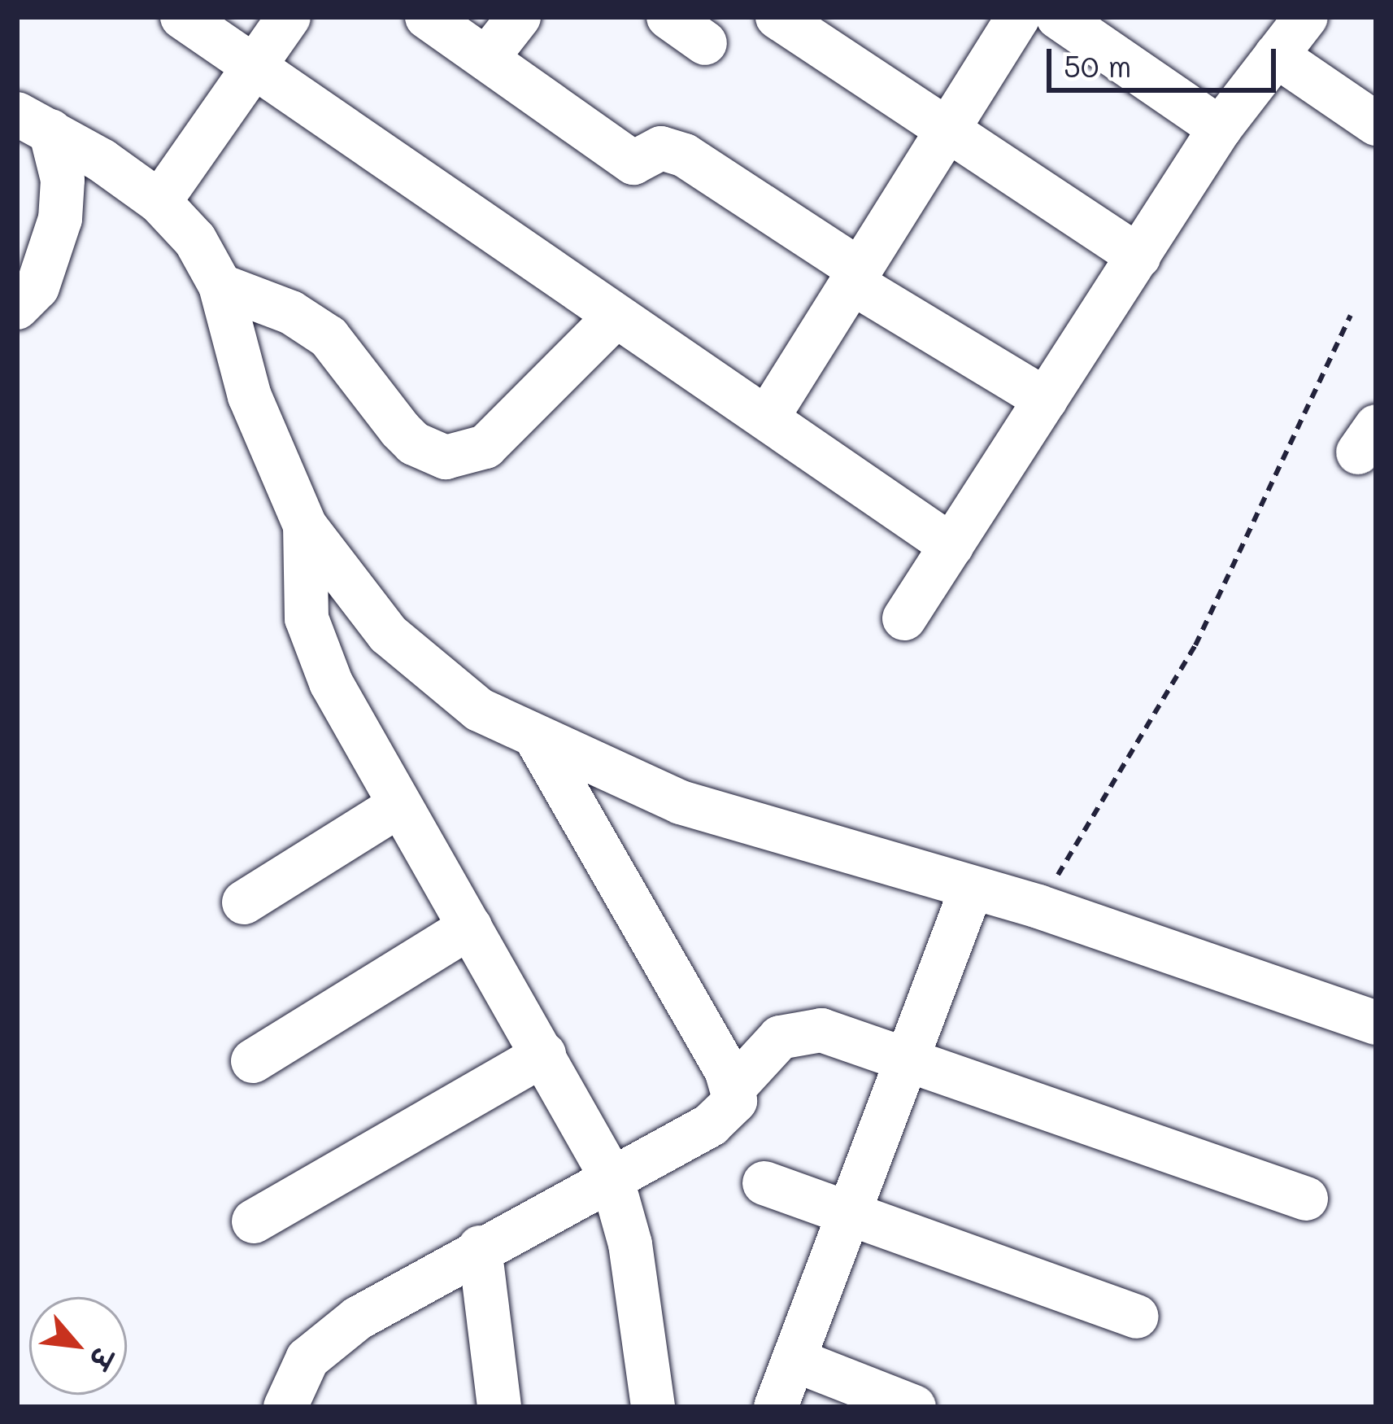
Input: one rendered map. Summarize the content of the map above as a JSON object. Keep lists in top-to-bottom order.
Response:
{
  "scale_bar": "50 m",
  "north": "bottom right"
}
